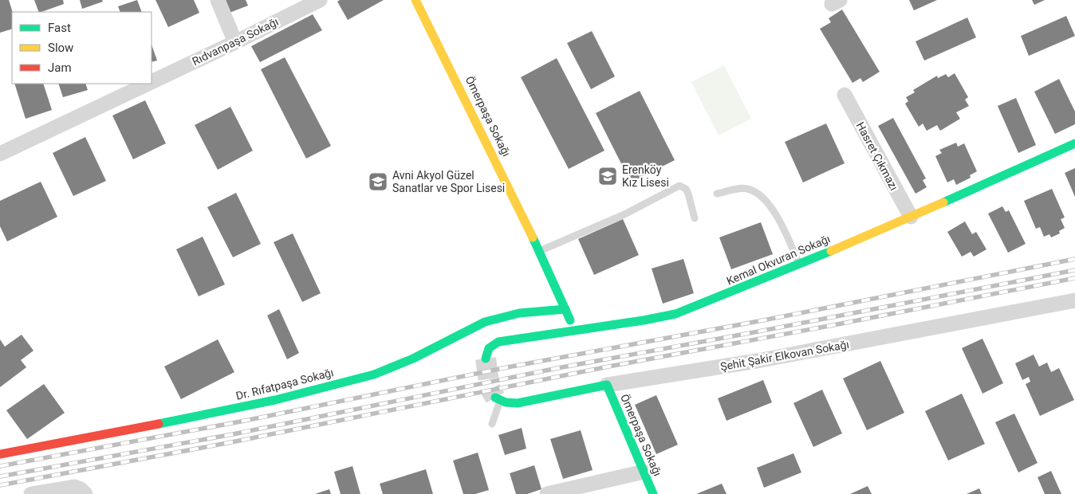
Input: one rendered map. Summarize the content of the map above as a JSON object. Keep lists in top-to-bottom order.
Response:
{
  "streets": {
    "street": [
      "Rıdvanpaşa Sokağı",
      "Ömerpaşa Sokağı",
      "Hasret Çıkmazı",
      "Kemal Okvuran Sokağı",
      "Şehit Şakir Elkovan Sokağı",
      "Dr. Rıfatpaşa Sokağı"
    ]
  },
  "crossings": [
    ["Ömerpaşa Sokağı", "Kemal Okvuran Sokağı"],
    ["Ömerpaşa Sokağı", "Şehit Şakir Elkovan Sokağı"],
    ["Ömerpaşa Sokağı", "Dr. Rıfatpaşa Sokağı"],
    ["Hasret Çıkmazı", "Kemal Okvuran Sokağı"]
  ],
  "places": {
    "school or university": ["Erenköy Kız Lisesi", "Avni Akyol Güzel Sanatlar ve Spor Lisesi"]
  },
  "legend": ["Fast", "Slow", "Jam"]
}
